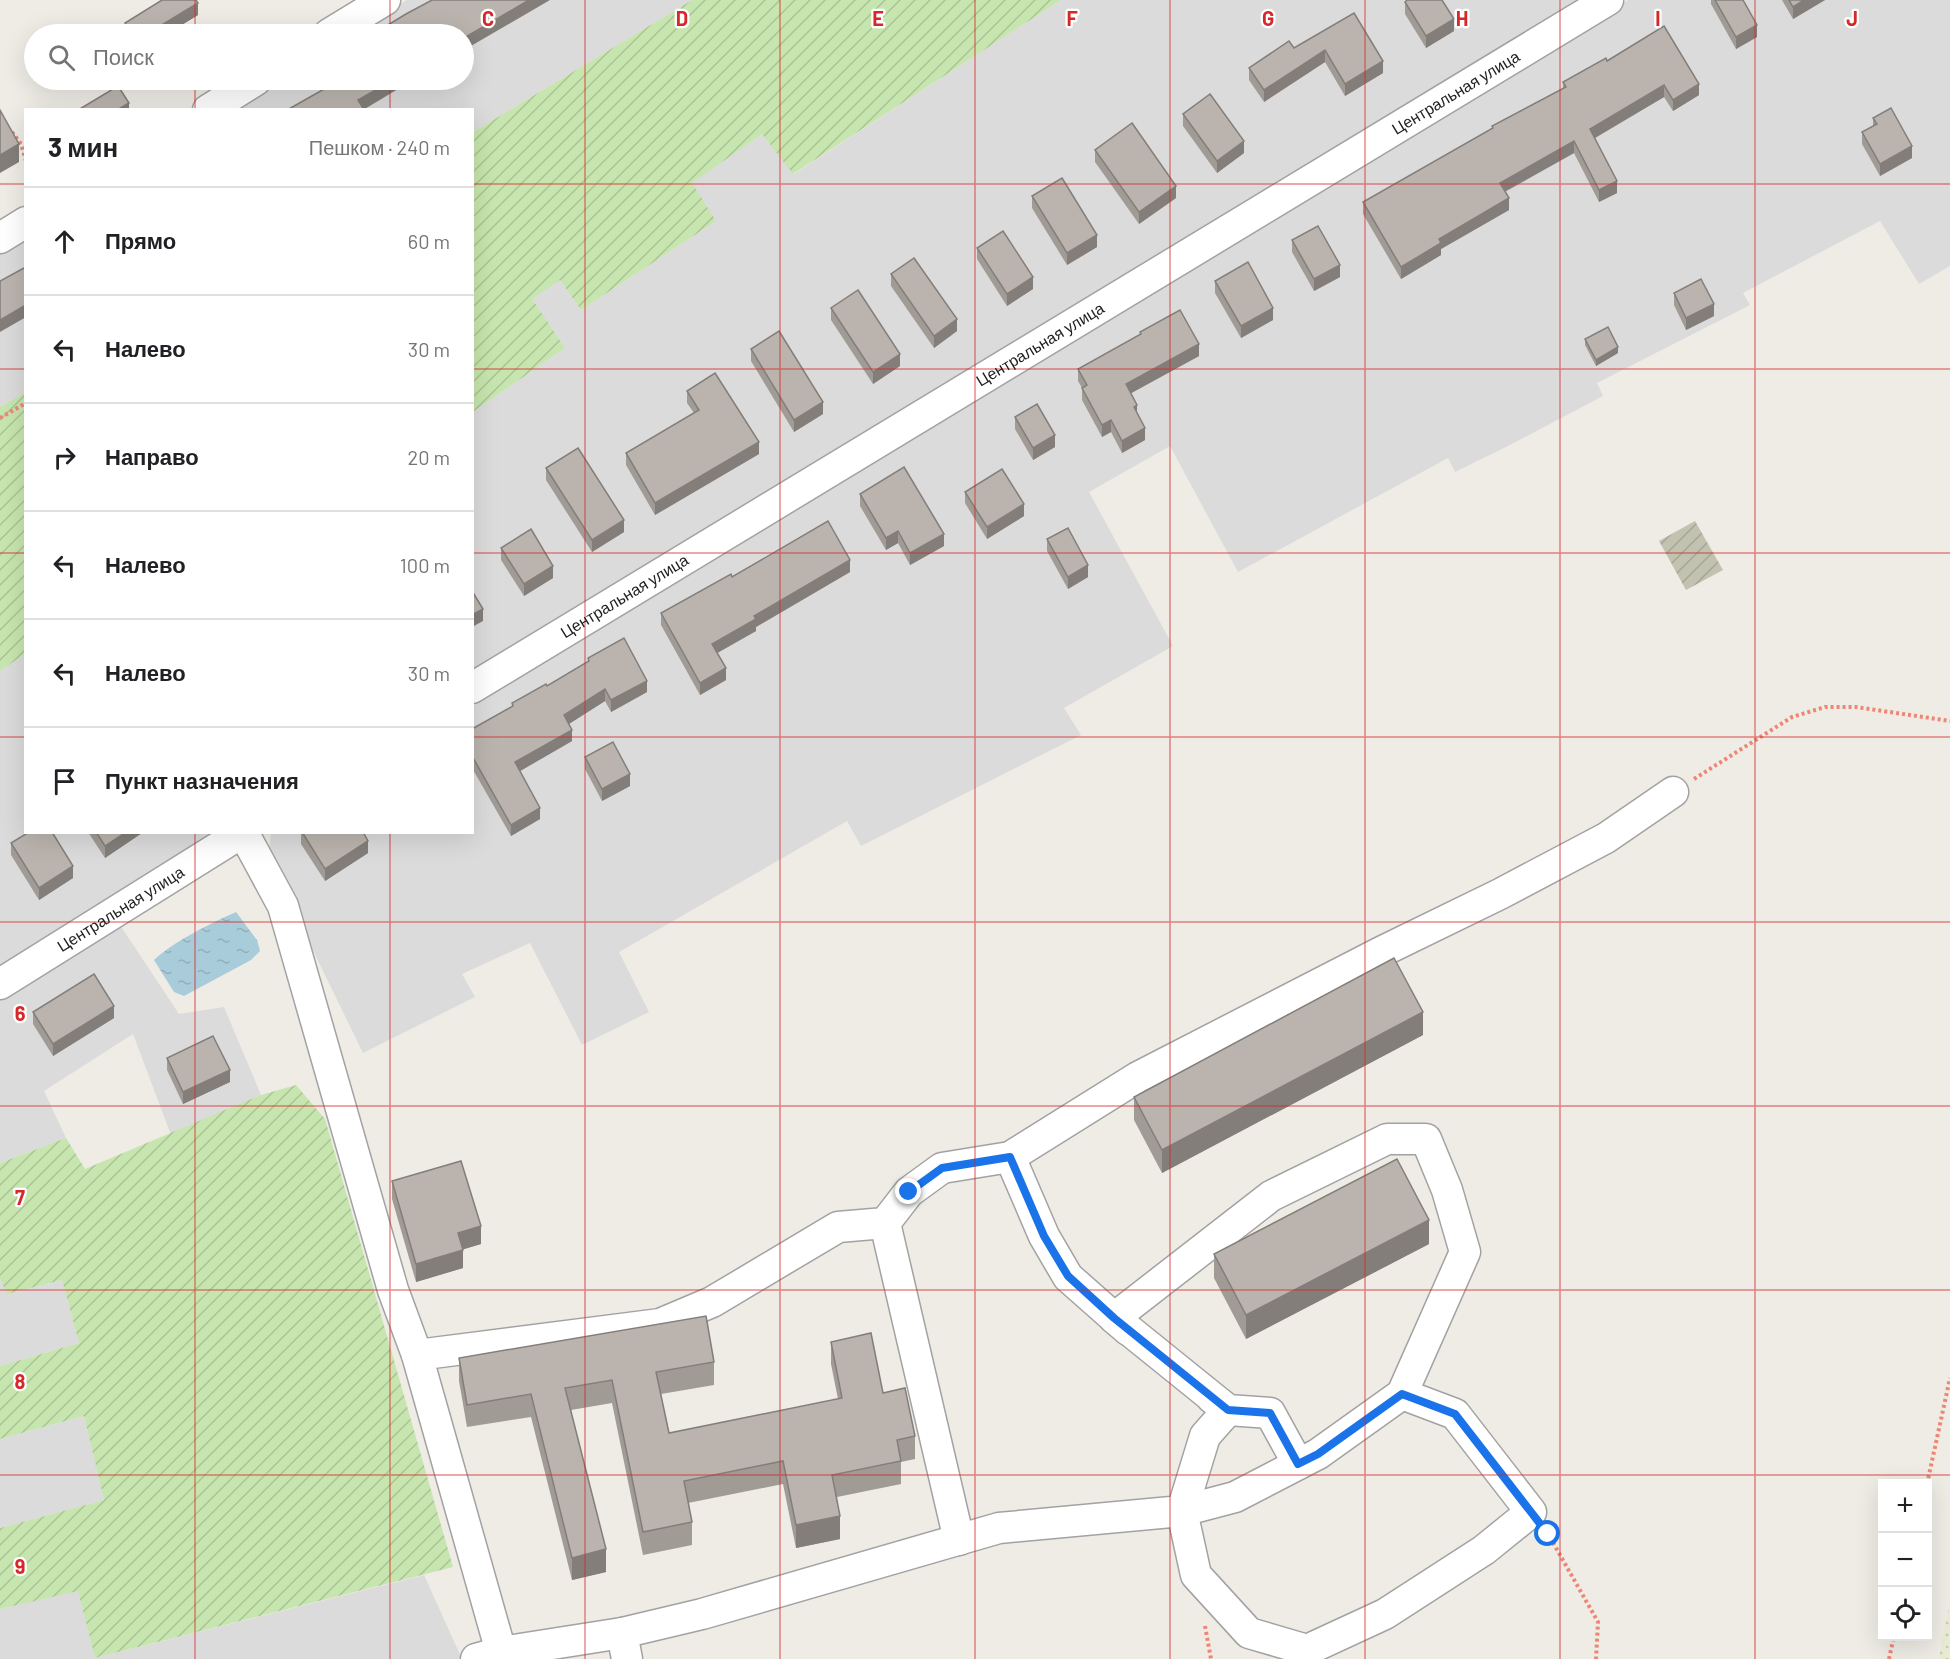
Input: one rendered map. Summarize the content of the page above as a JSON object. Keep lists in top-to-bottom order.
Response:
{
  "streets": {
    "street": ["Центральная улица"]
  },
  "page": {
    "search": "Поиск",
    "heading": ["3 мин", "Пешком · 240 m"],
    "list": [
      ["Прямо", "60 m"],
      ["Налево", "30 m"],
      ["Направо", "20 m"],
      ["Налево", "100 m"],
      ["Налево", "30 m"],
      "Пункт назначения"
    ],
    "map_buttons": ["+", "−"]
  },
  "grid": {
    "columns": [
      "C",
      "D",
      "E",
      "F",
      "G",
      "H",
      "I",
      "J"
    ],
    "rows": [
      "6",
      "7",
      "8",
      "9"
    ]
  }
}
